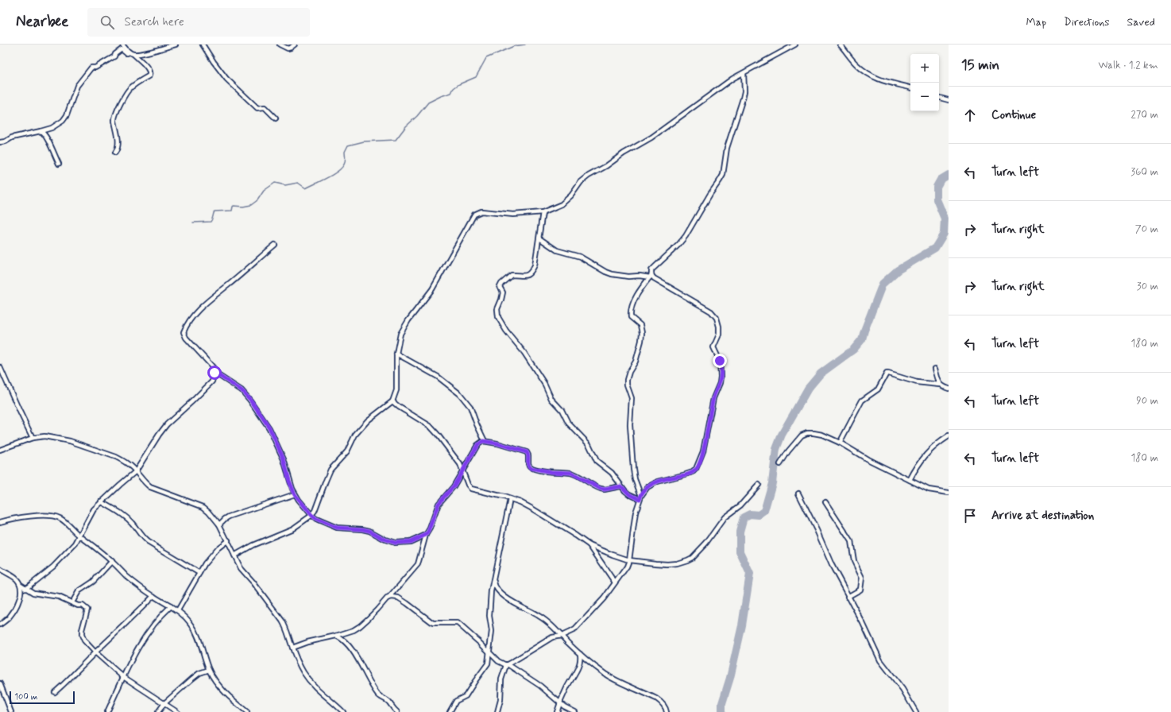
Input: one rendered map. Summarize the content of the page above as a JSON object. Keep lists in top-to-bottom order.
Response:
{
  "scale_bar": "100 m",
  "page": {
    "header": "Nearbee",
    "search": "Search here",
    "nav": ["Map", "Directions", "Saved"],
    "heading": ["15 min", "Walk · 1.2 km"],
    "map_buttons": ["+", "−"],
    "list": [
      ["Continue", "270 m"],
      ["Turn left", "360 m"],
      ["Turn right", "70 m"],
      ["Turn right", "30 m"],
      ["Turn left", "180 m"],
      ["Turn left", "90 m"],
      ["Turn left", "180 m"],
      "Arrive at destination"
    ],
    "scale": "100 m"
  }
}
